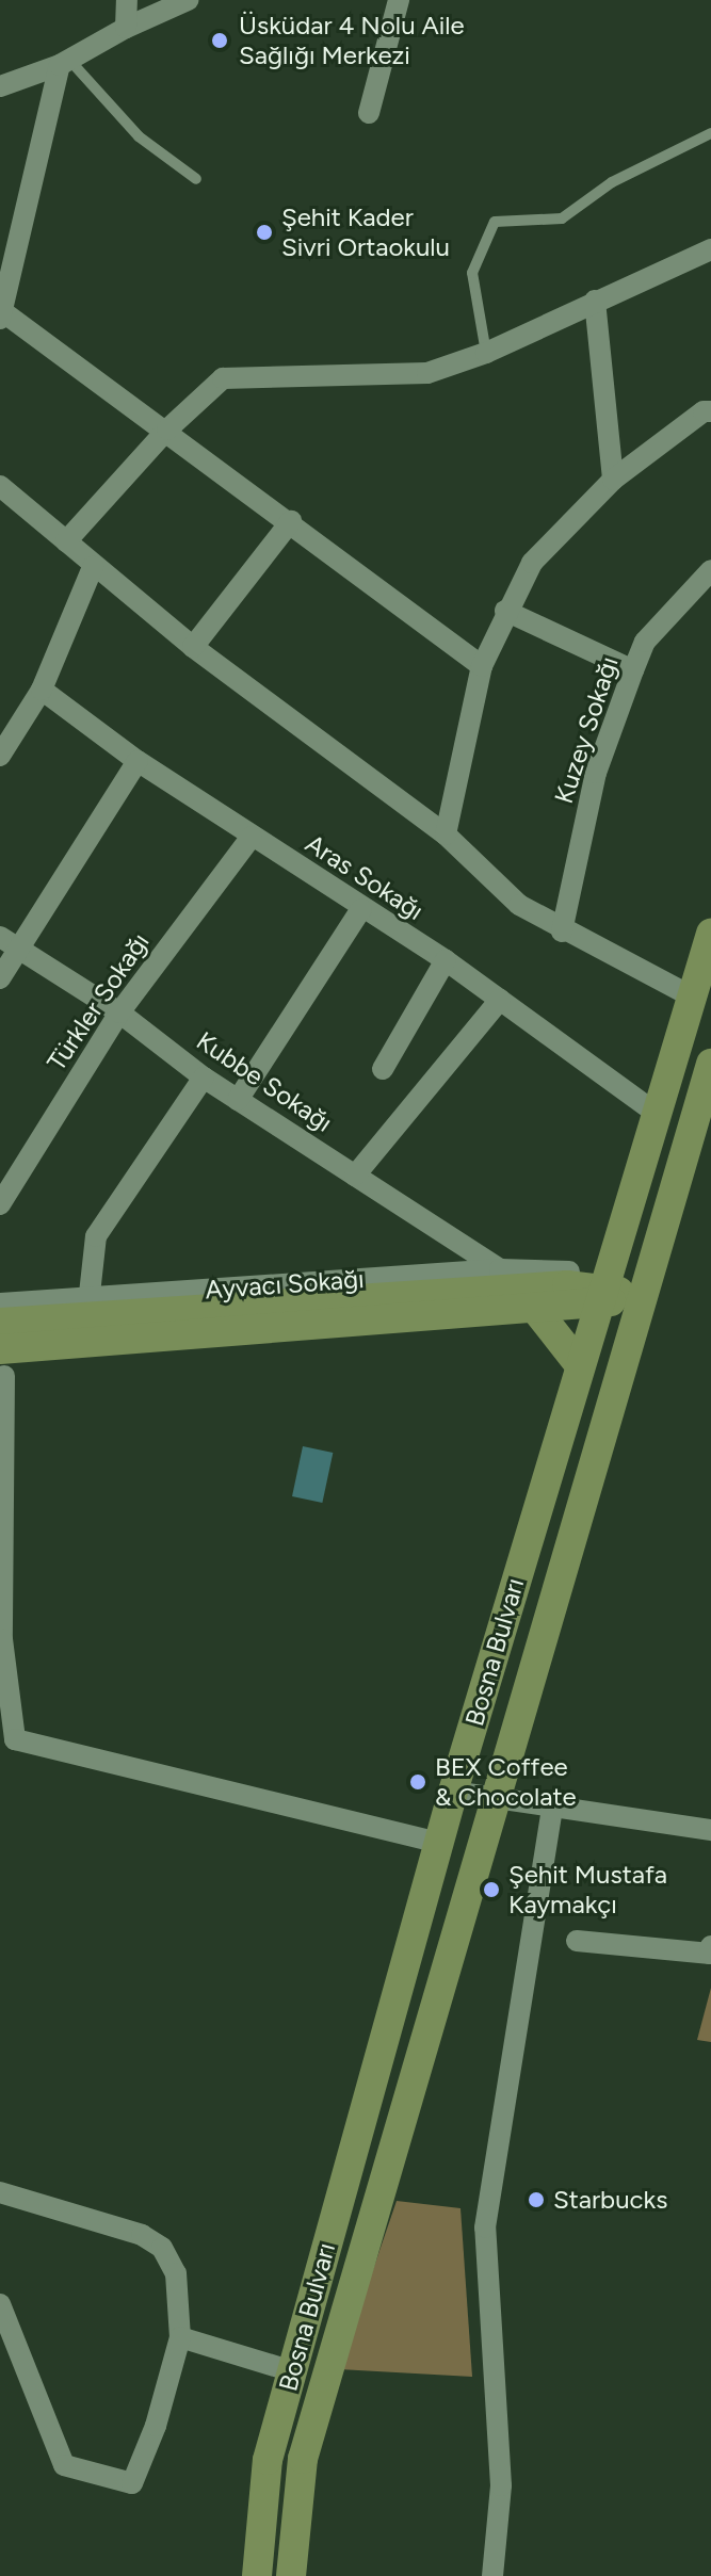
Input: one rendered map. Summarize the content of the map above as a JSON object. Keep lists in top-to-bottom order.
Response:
{
  "streets": {
    "main road": ["Ayvacı Sokağı", "Bosna Bulvarı"],
    "street": [
      "Kuzey Sokağı",
      "Aras Sokağı",
      "Türkler Sokağı",
      "Kubbe Sokağı"
    ]
  },
  "crossings": [
    ["Aras Sokağı", "Türkler Sokağı"],
    ["Aras Sokağı", "Bosna Bulvarı"],
    ["Türkler Sokağı", "Kubbe Sokağı"],
    ["Kubbe Sokağı", "Ayvacı Sokağı"],
    ["Ayvacı Sokağı", "Bosna Bulvarı"]
  ],
  "places": [
    "Üsküdar 4 Nolu Aile Sağlığı Merkezi",
    "Şehit Kader Sivri Ortaokulu",
    "BEX Coffee & Chocolate",
    "Şehit Mustafa Kaymakçı",
    "Starbucks"
  ]
}
